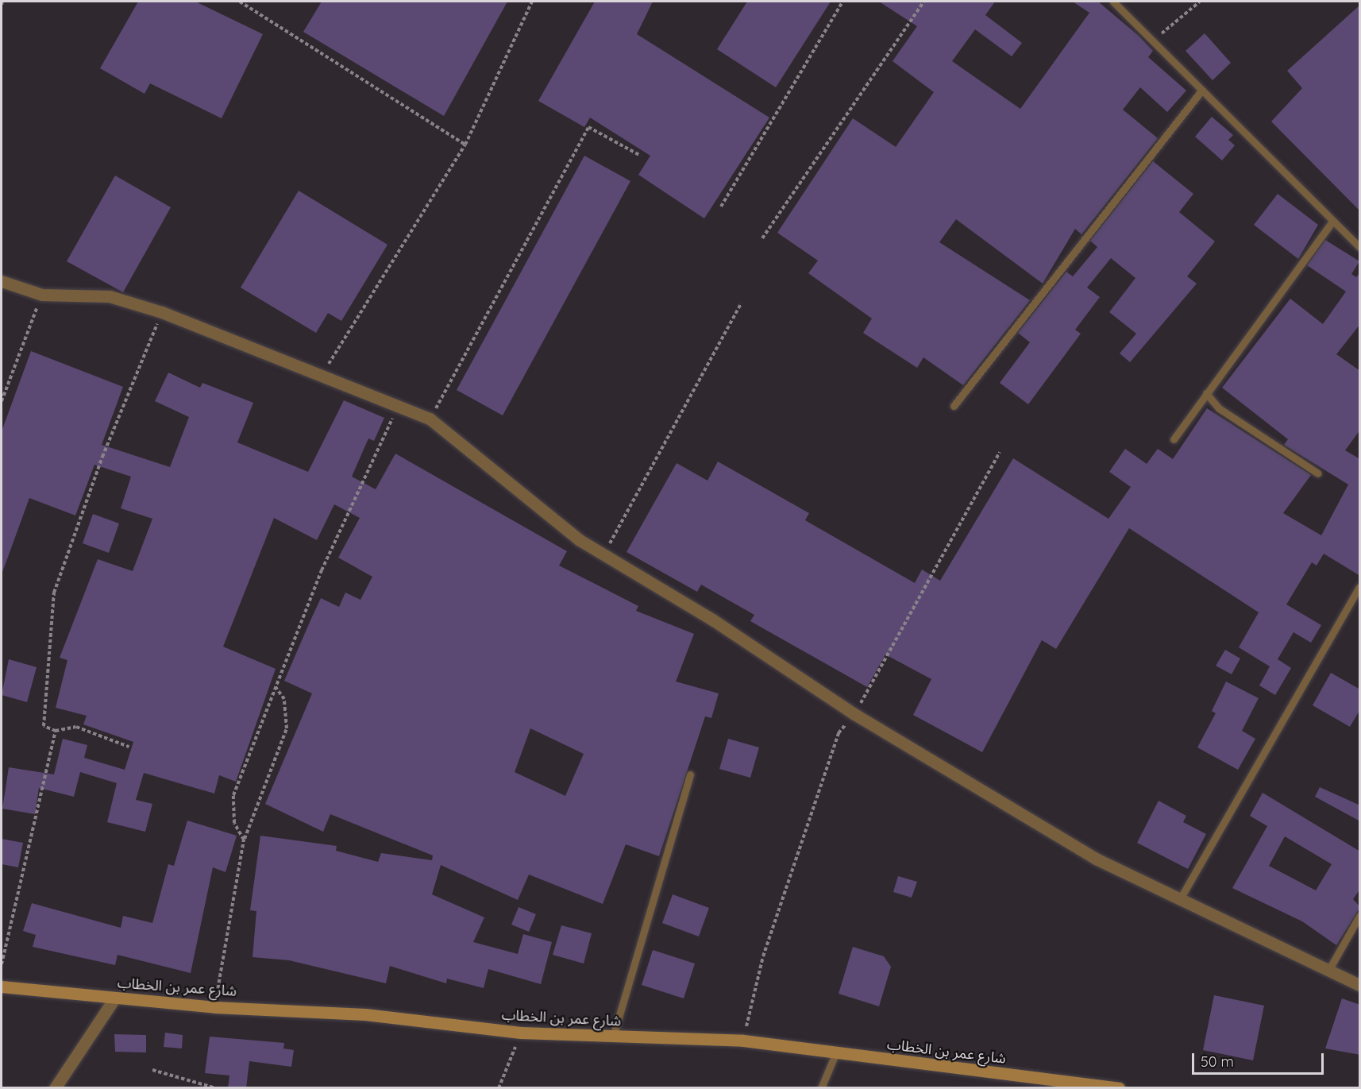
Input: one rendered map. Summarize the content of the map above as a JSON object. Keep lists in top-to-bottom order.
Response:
{
  "streets": {
    "main road": ["شارع عمر بن الخطاب"]
  },
  "scale_bar": "50 m"
}
